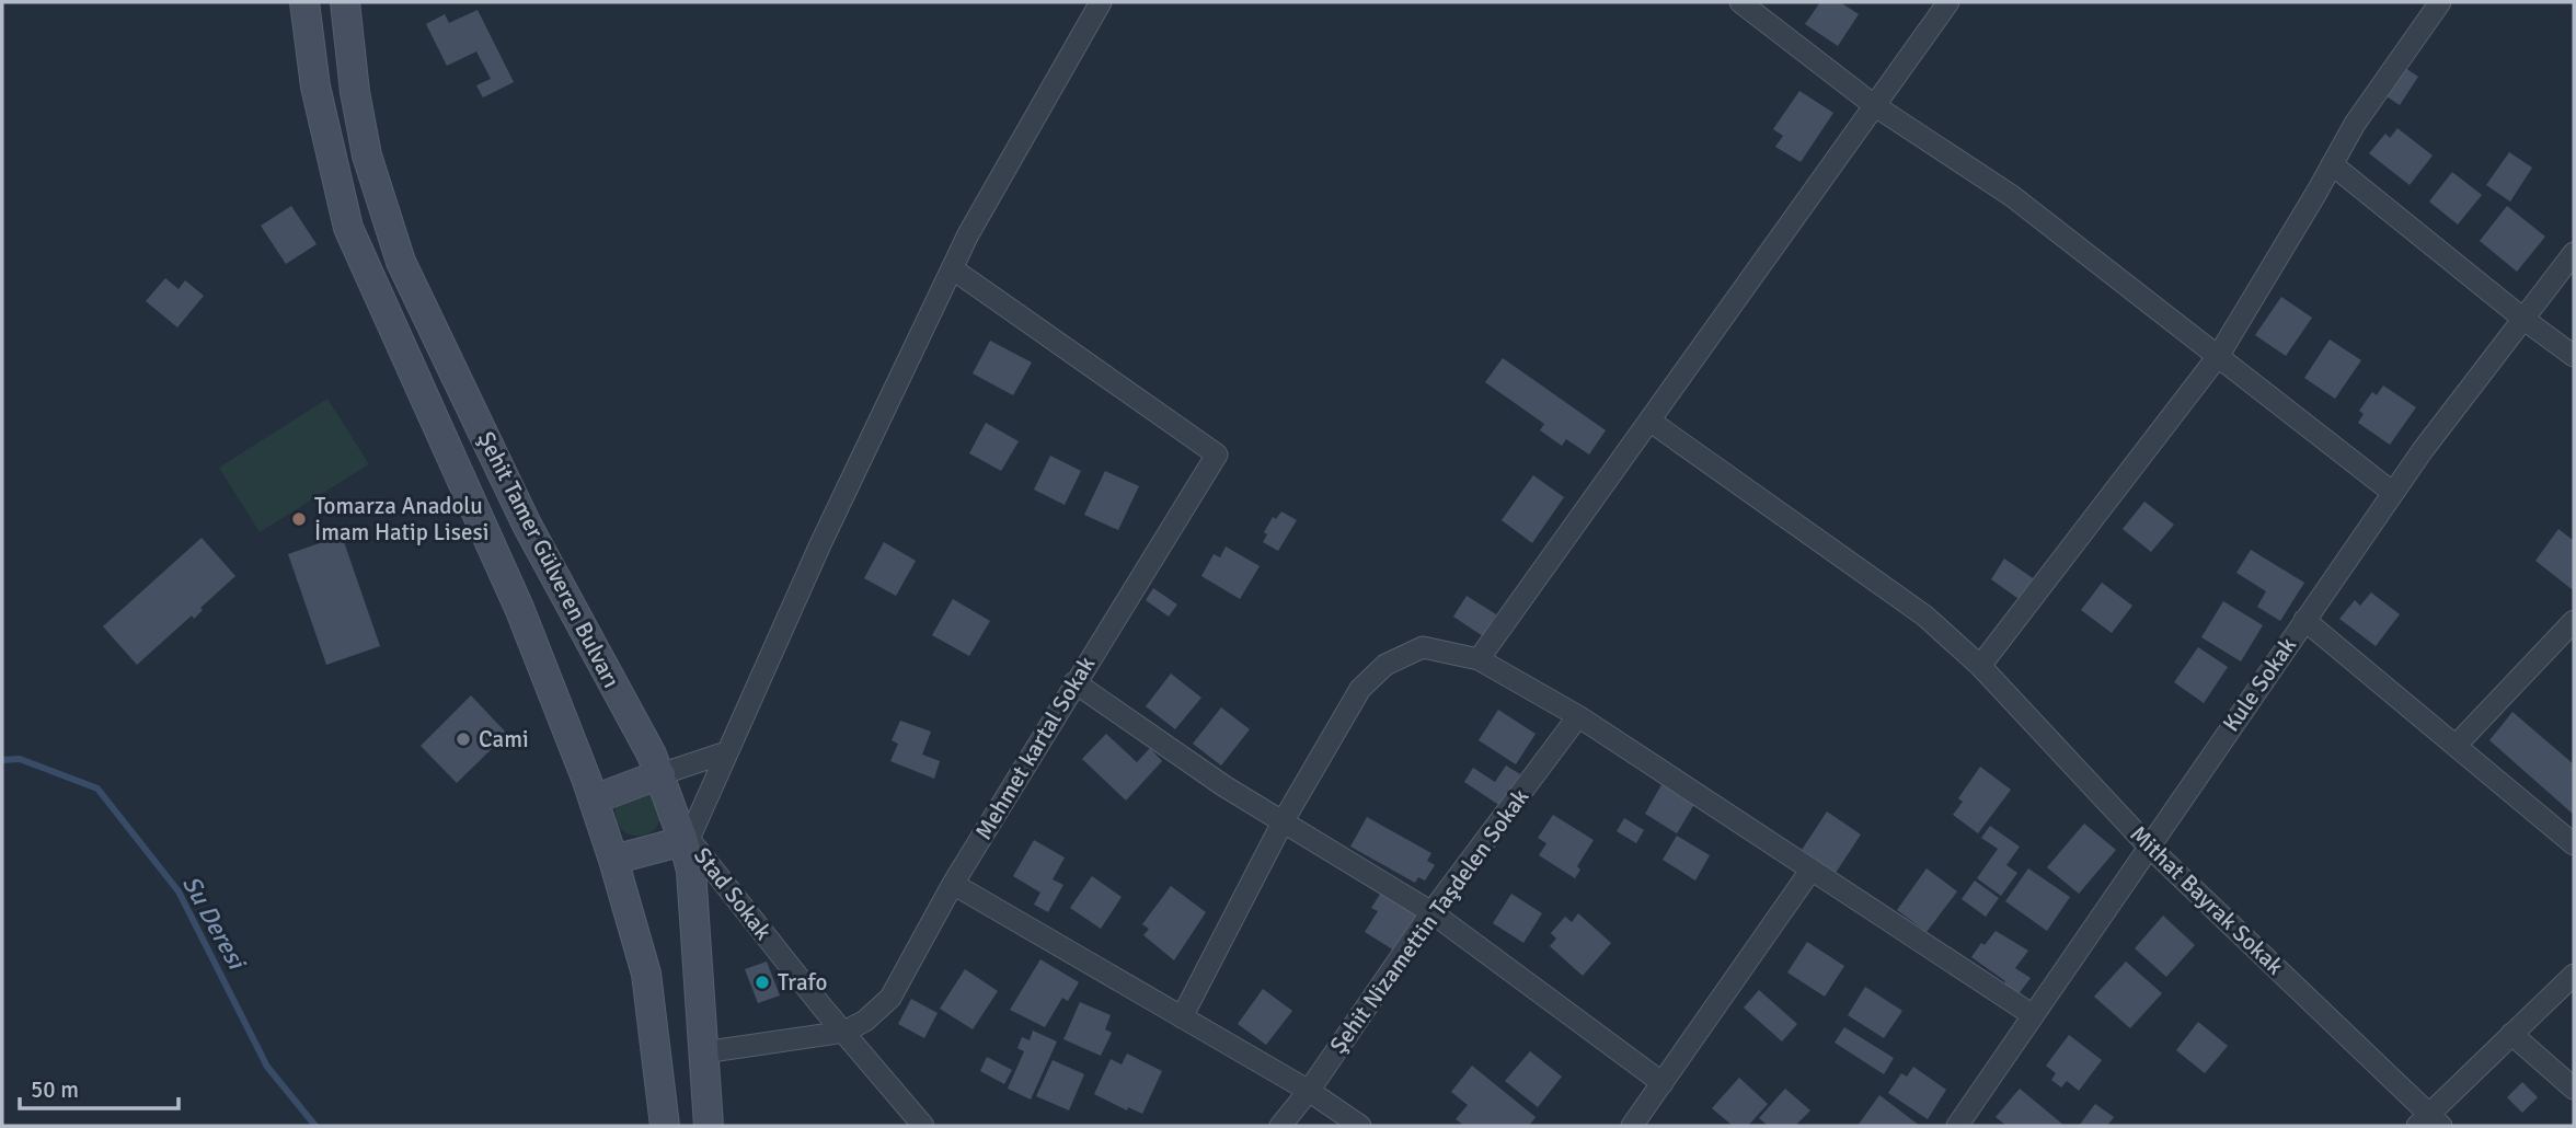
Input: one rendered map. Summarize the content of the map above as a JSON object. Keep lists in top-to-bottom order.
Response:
{
  "streets": {
    "main road": ["Şehit Tamer Gülveren Bulvarı"],
    "street": [
      "Kule Sokak",
      "Mehmet kartal Sokak",
      "Stad Sokak",
      "Mithat Bayrak Sokak",
      "Şehit Nizamettin Taşdelen Sokak"
    ]
  },
  "crossings": [
    ["Şehit Tamer Gülveren Bulvarı", "Stad Sokak"],
    ["Kule Sokak", "Mithat Bayrak Sokak"],
    ["Mehmet kartal Sokak", "Stad Sokak"]
  ],
  "water": ["Su Deresi"],
  "places": ["Tomarza Anadolu İmam Hatip Lisesi", "Cami", "Trafo"],
  "scale_bar": "50 m"
}
